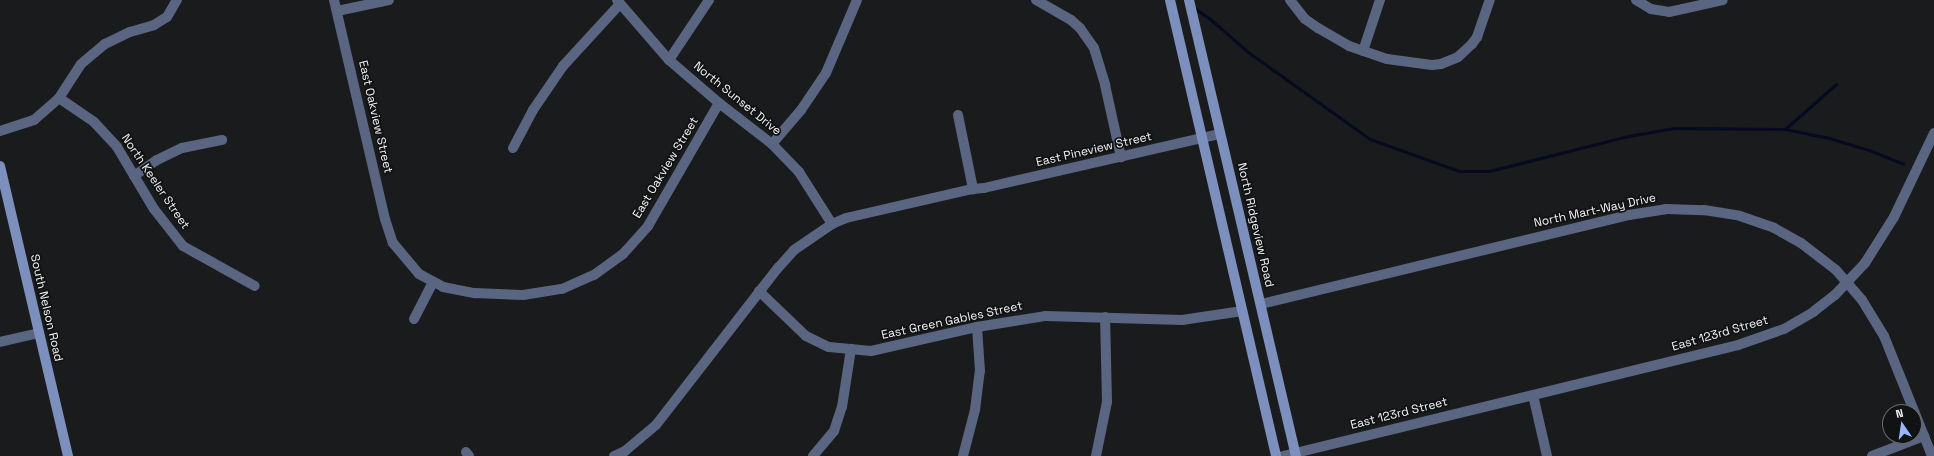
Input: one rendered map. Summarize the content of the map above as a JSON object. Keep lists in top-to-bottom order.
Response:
{
  "streets": {
    "main road": ["North Ridgeview Road", "South Nelson Road"],
    "street": [
      "North Sunset Drive",
      "East Oakview Street",
      "East Pineview Street",
      "North Keeler Street",
      "North Mart-Way Drive",
      "East Green Gables Street",
      "East 123rd Street"
    ]
  },
  "crossings": [
    ["North Sunset Drive", "East Oakview Street"],
    ["North Sunset Drive", "East Pineview Street"],
    ["East Pineview Street", "North Ridgeview Road"],
    ["East Pineview Street", "East Green Gables Street"],
    ["North Mart-Way Drive", "North Ridgeview Road"],
    ["North Mart-Way Drive", "East 123rd Street"],
    ["North Ridgeview Road", "East 123rd Street"]
  ],
  "north": "top"
}
